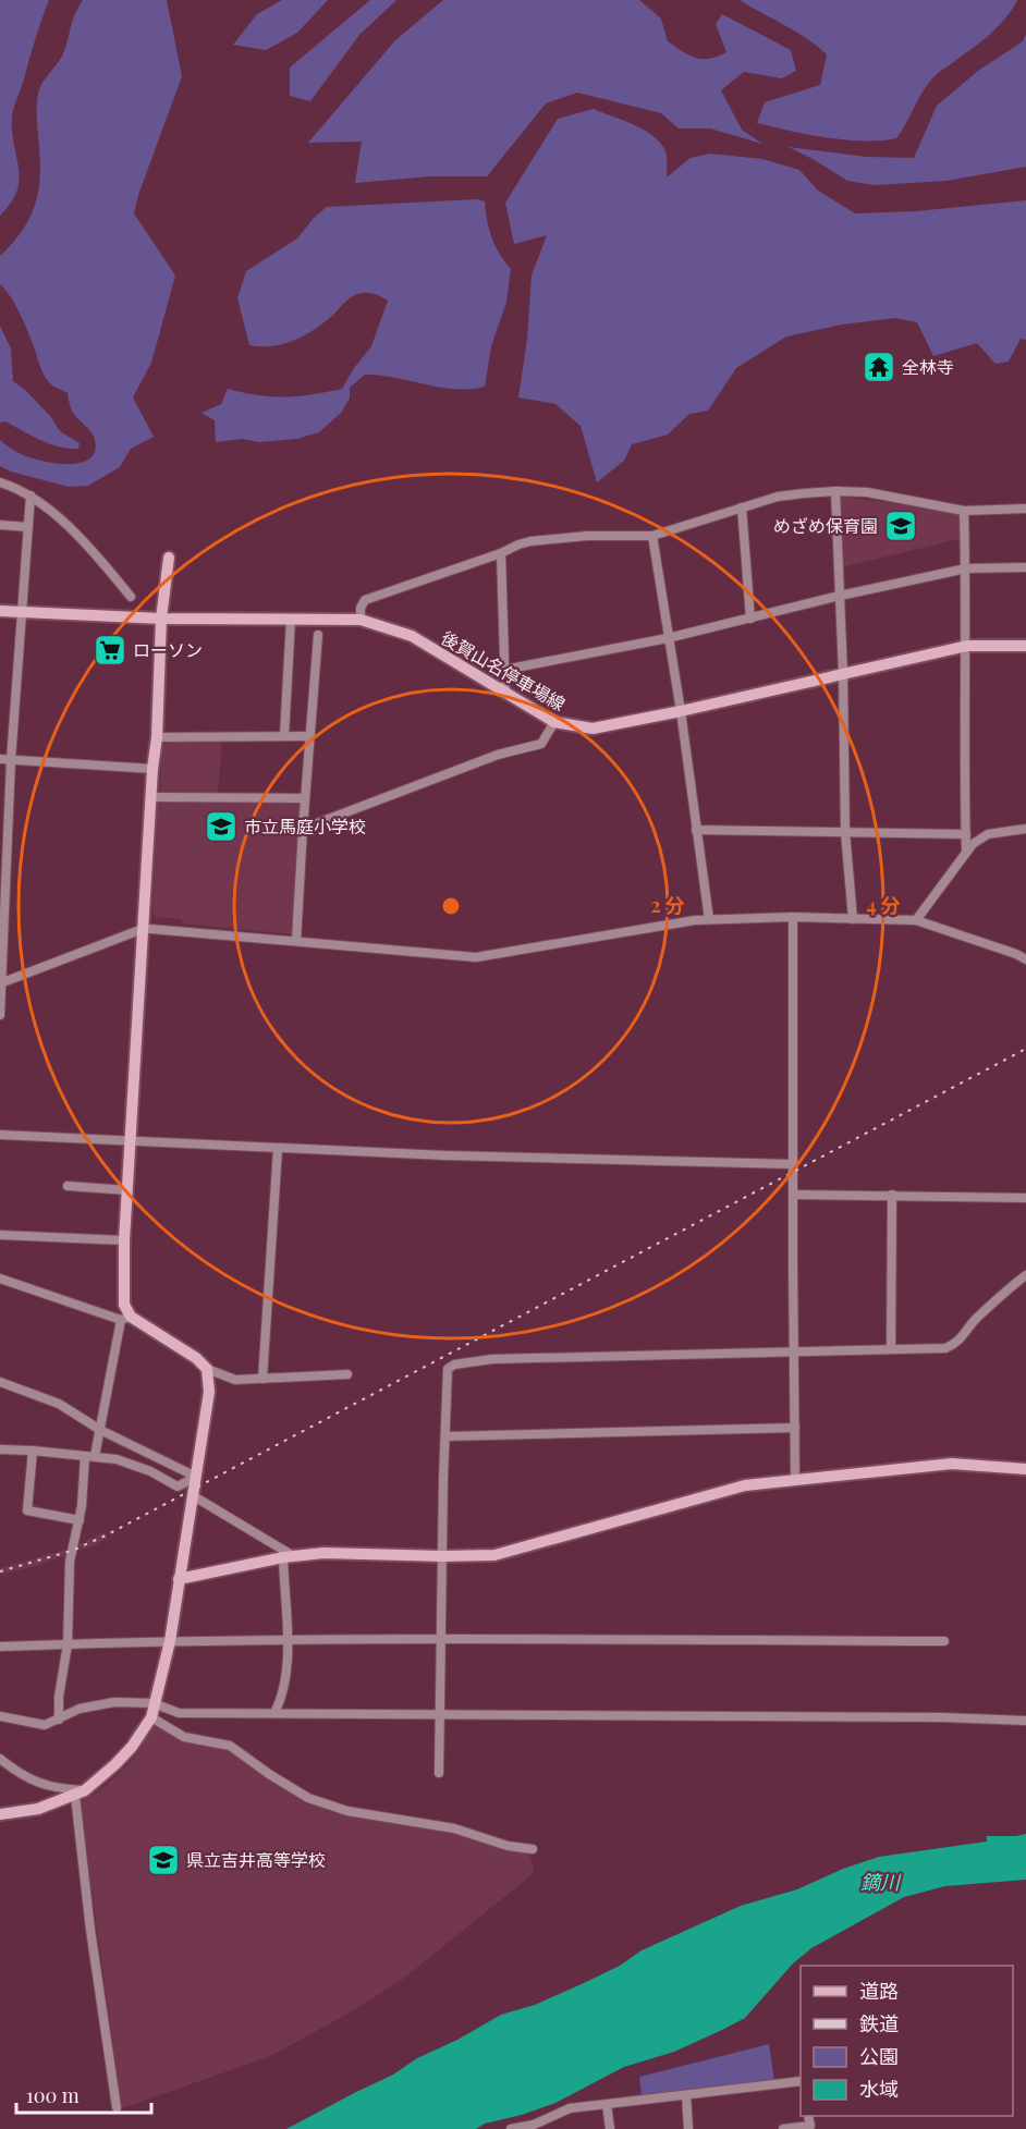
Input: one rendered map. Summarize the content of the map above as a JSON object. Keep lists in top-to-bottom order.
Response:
{
  "streets": {
    "street": ["後賀山名停車場線"]
  },
  "water": ["鏑川"],
  "places": {
    "temple": ["全林寺"],
    "school or university": ["めざめ保育園", "市立馬庭小学校", "県立吉井高等学校"],
    "supermarket": ["ローソン"]
  },
  "legend": [
    "道路",
    "鉄道",
    "公園",
    "水域"
  ],
  "scale_bar": "100 m",
  "rings": ["2 分", "4 分"]
}
